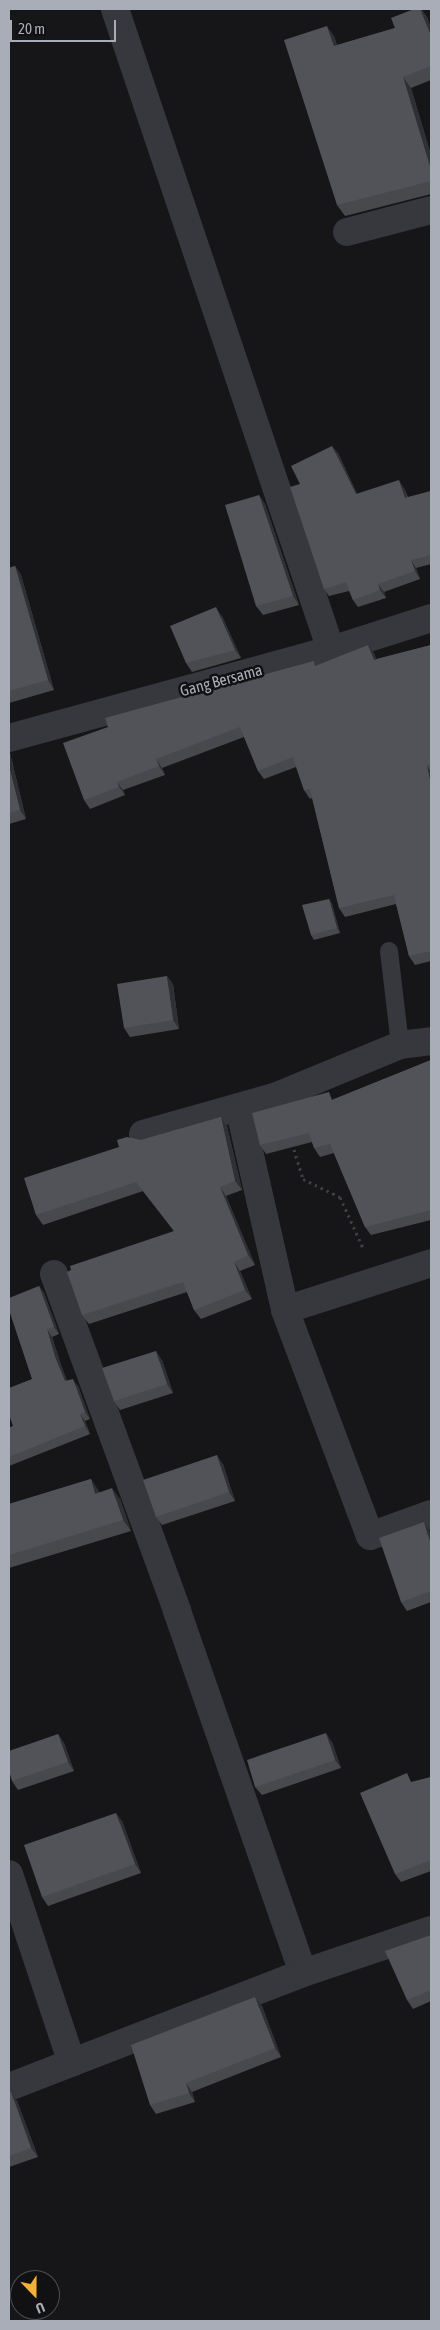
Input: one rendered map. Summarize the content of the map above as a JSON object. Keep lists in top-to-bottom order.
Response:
{
  "streets": {
    "street": ["Gang Bersama"]
  },
  "scale_bar": "20 m",
  "north": "bottom"
}
